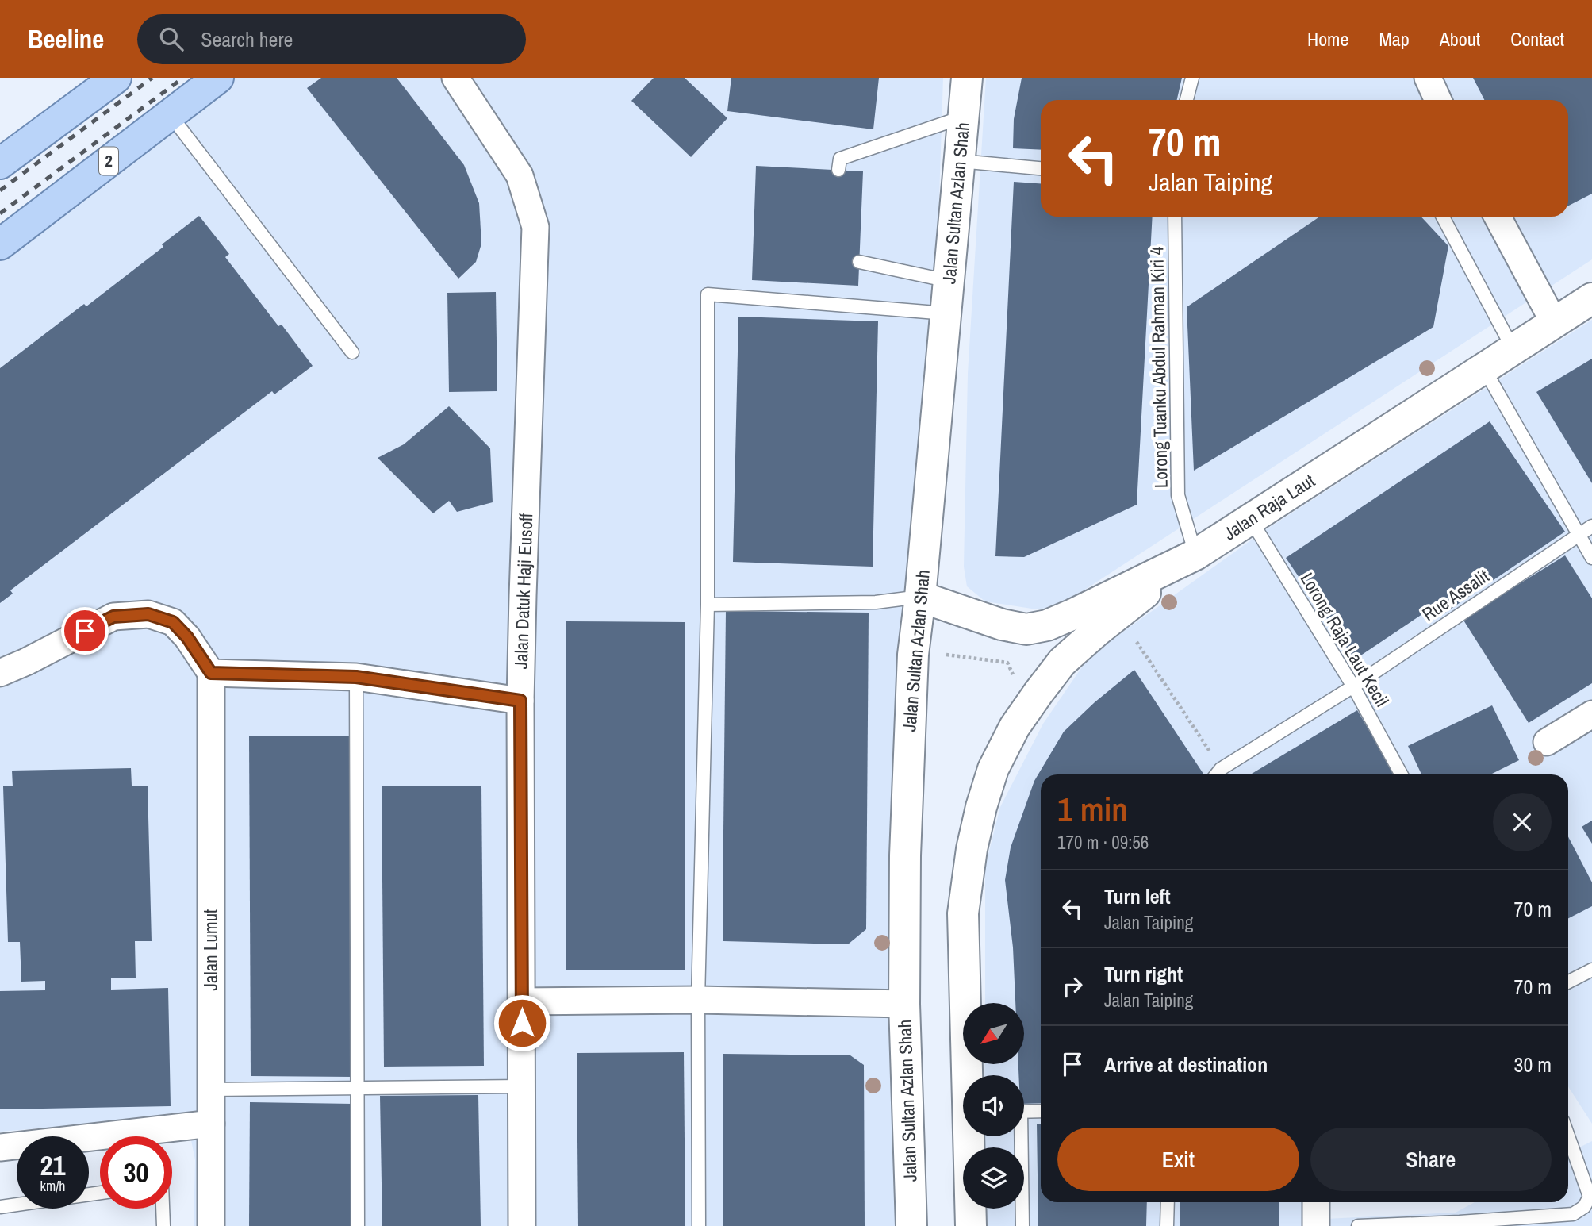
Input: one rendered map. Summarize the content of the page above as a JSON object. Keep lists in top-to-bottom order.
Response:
{
  "streets": {
    "main road": ["2", "Jalan Sultan Azlan Shah", "Jalan Raja Laut"],
    "street": ["Jalan Datuk Haji Eusoff", "Jalan Lumut"],
    "lane": ["Lorong Tuanku Abdul Rahman Kiri 4", "Rue Assalit", "Lorong Raja Laut Kecil"]
  },
  "crossings": [
    ["Jalan Sultan Azlan Shah", "Jalan Raja Laut"],
    ["Lorong Tuanku Abdul Rahman Kiri 4", "Jalan Raja Laut"],
    ["Jalan Raja Laut", "Lorong Raja Laut Kecil"],
    ["Rue Assalit", "Lorong Raja Laut Kecil"]
  ],
  "north": "bottom left",
  "page": {
    "header": "Beeline",
    "search": "Search here",
    "nav": [
      "Home",
      "Map",
      "About",
      "Contact"
    ],
    "turn": ["70 m", "Jalan Taiping"],
    "heading": ["1 min", "170 m · 09:56"],
    "list": [
      {
        "name": "Turn left",
        "note": "Jalan Taiping",
        "value": "70 m"
      },
      {
        "name": "Turn right",
        "note": "Jalan Taiping",
        "value": "70 m"
      },
      {
        "name": "Arrive at destination",
        "value": "30 m"
      }
    ],
    "buttons": ["Exit", "Share"],
    "speed": "21 km/h",
    "limit": "30"
  }
}
